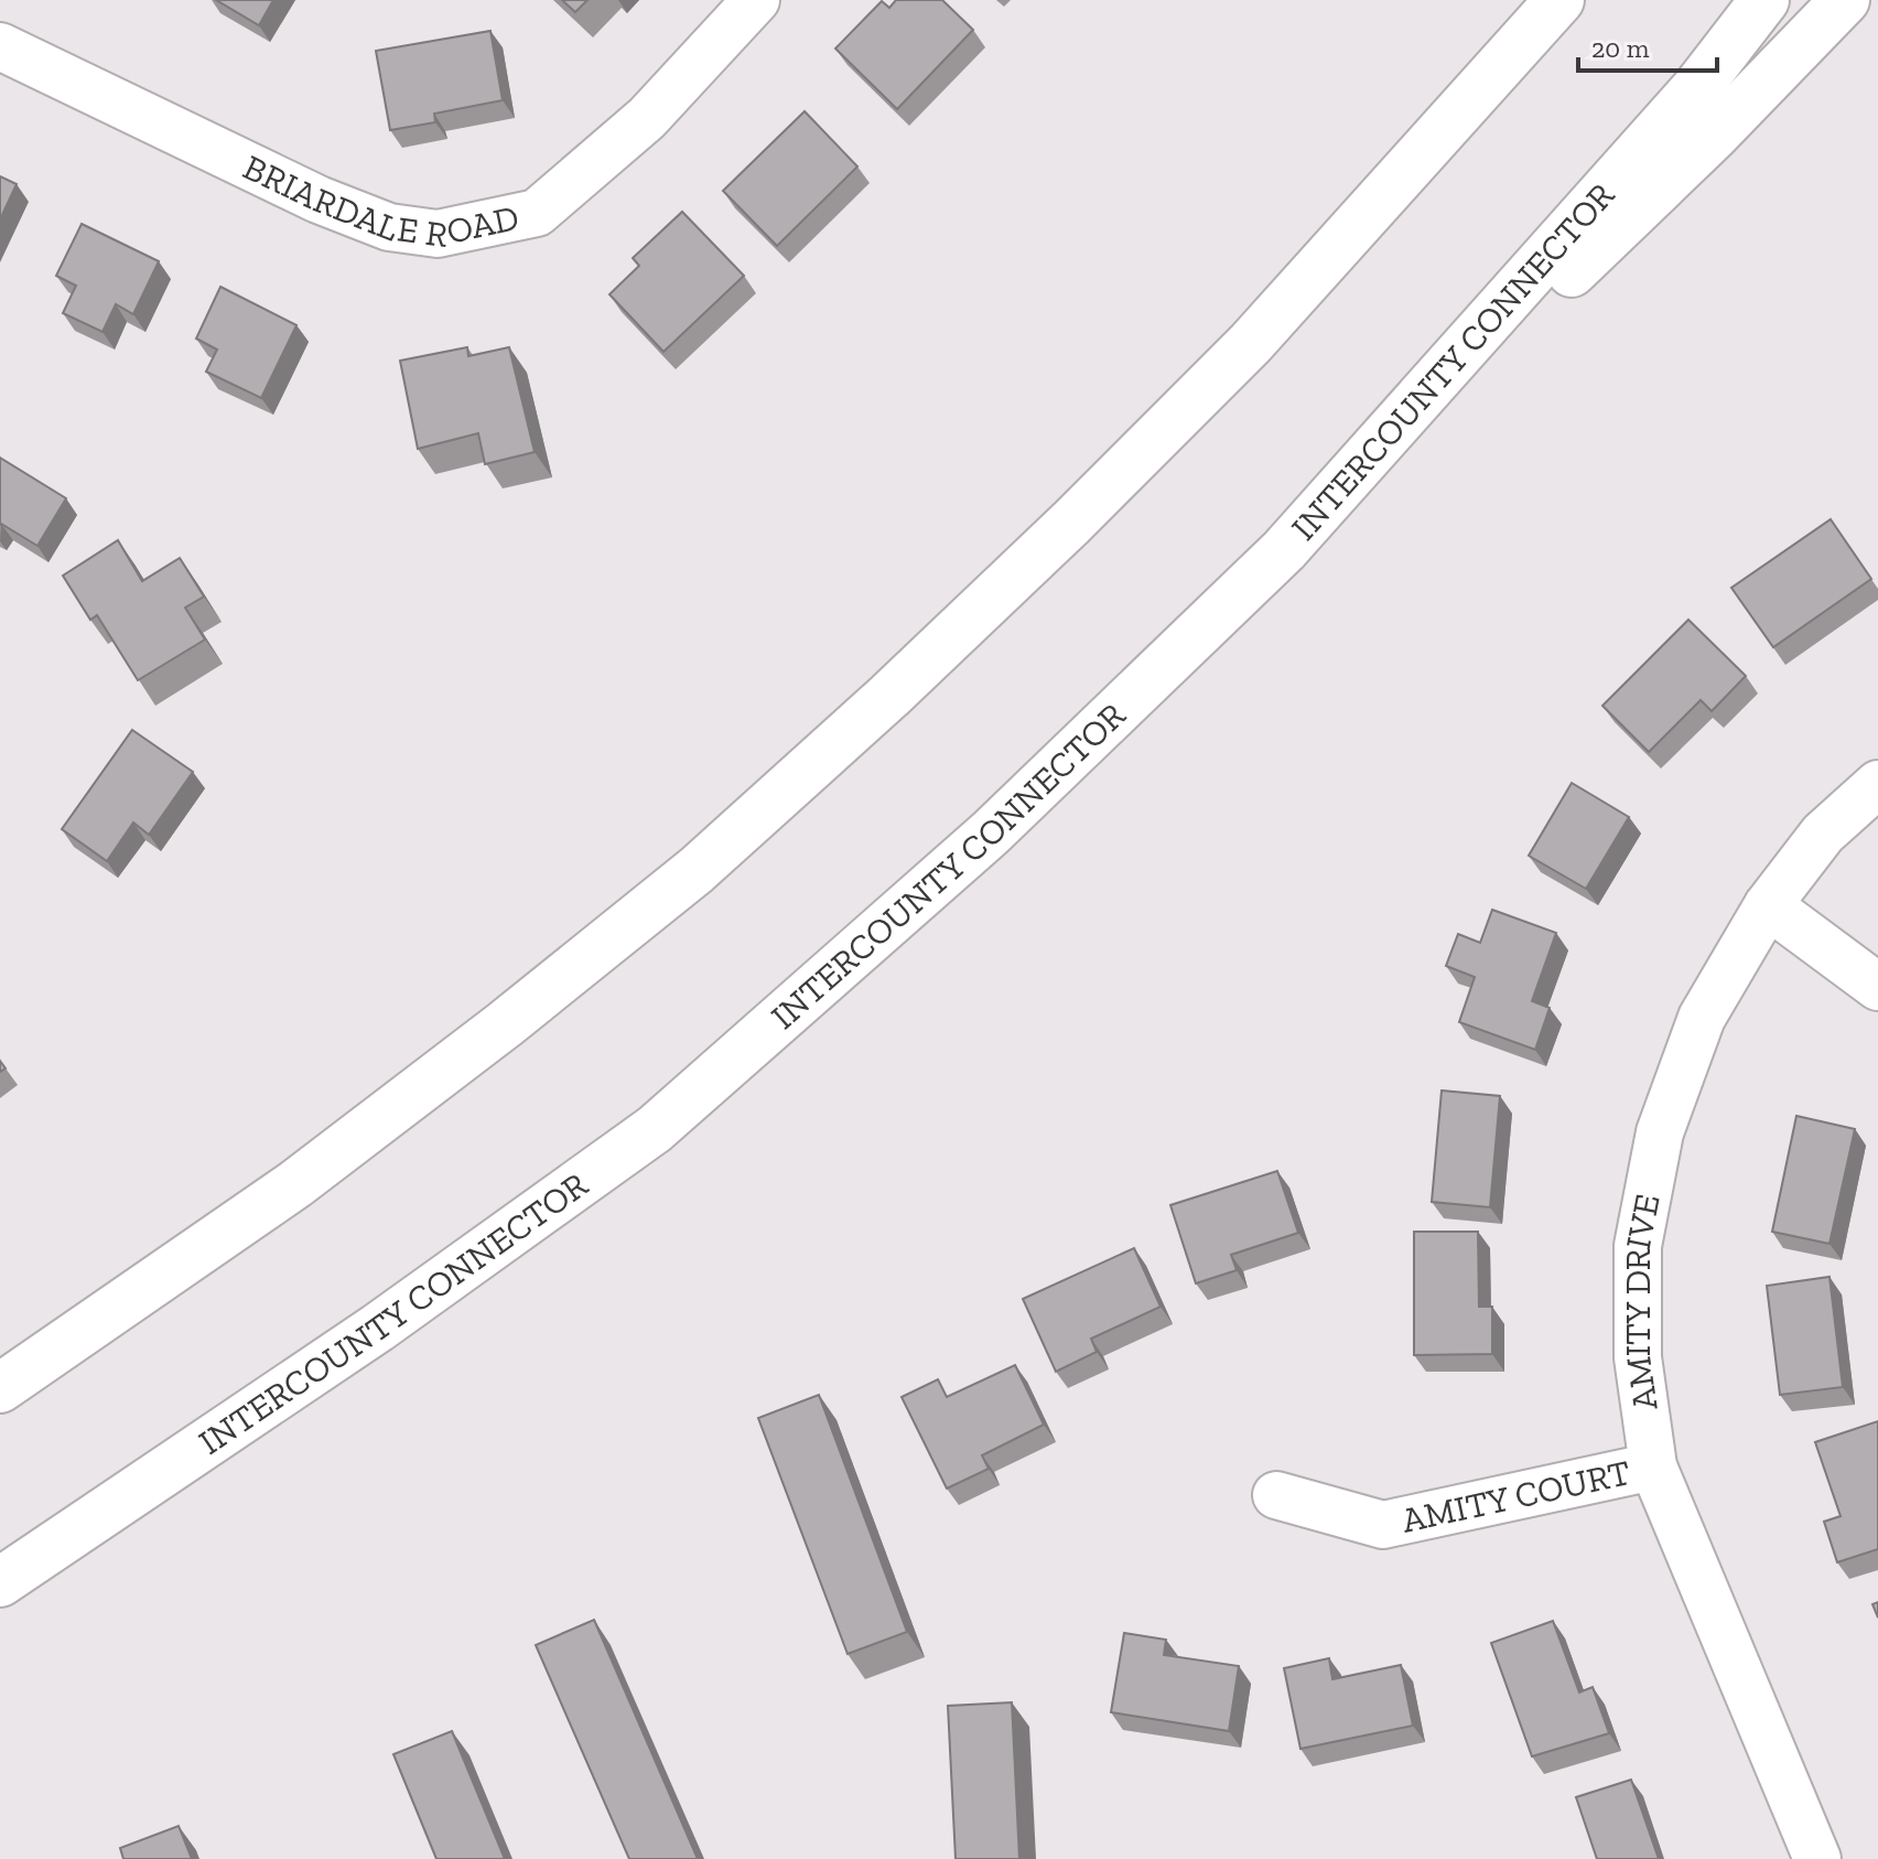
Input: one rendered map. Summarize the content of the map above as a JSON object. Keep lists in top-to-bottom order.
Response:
{
  "streets": {
    "highway": ["INTERCOUNTY CONNECTOR"],
    "street": ["BRIARDALE ROAD", "AMITY DRIVE", "AMITY COURT"]
  },
  "crossings": [
    ["AMITY DRIVE", "AMITY COURT"]
  ],
  "scale_bar": "20 m"
}
